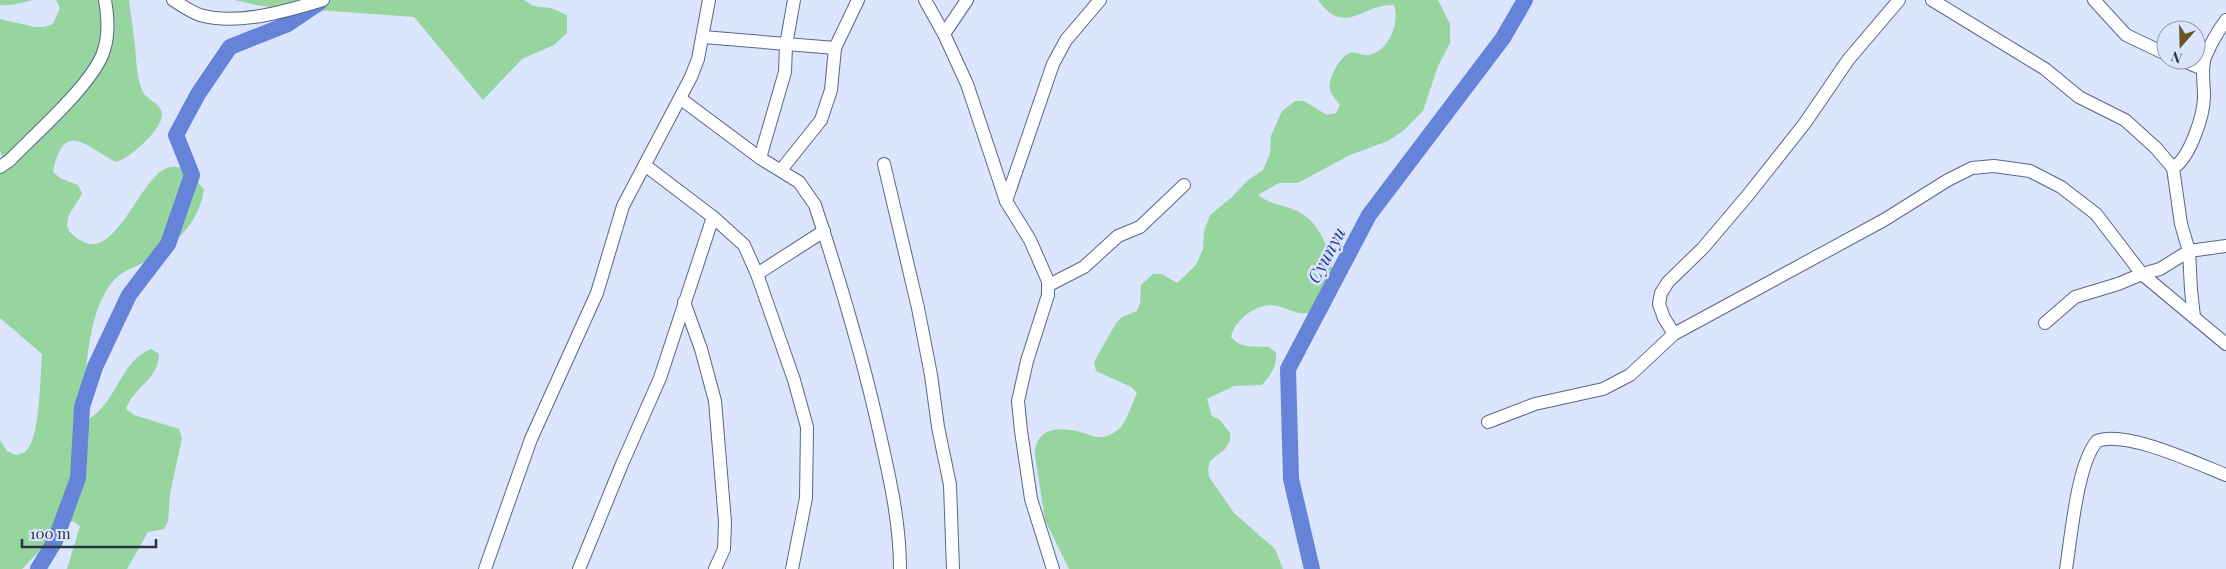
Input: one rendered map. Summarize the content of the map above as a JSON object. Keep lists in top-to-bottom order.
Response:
{
  "water": ["Cyunyu"],
  "scale_bar": "100 m",
  "north": "bottom"
}
